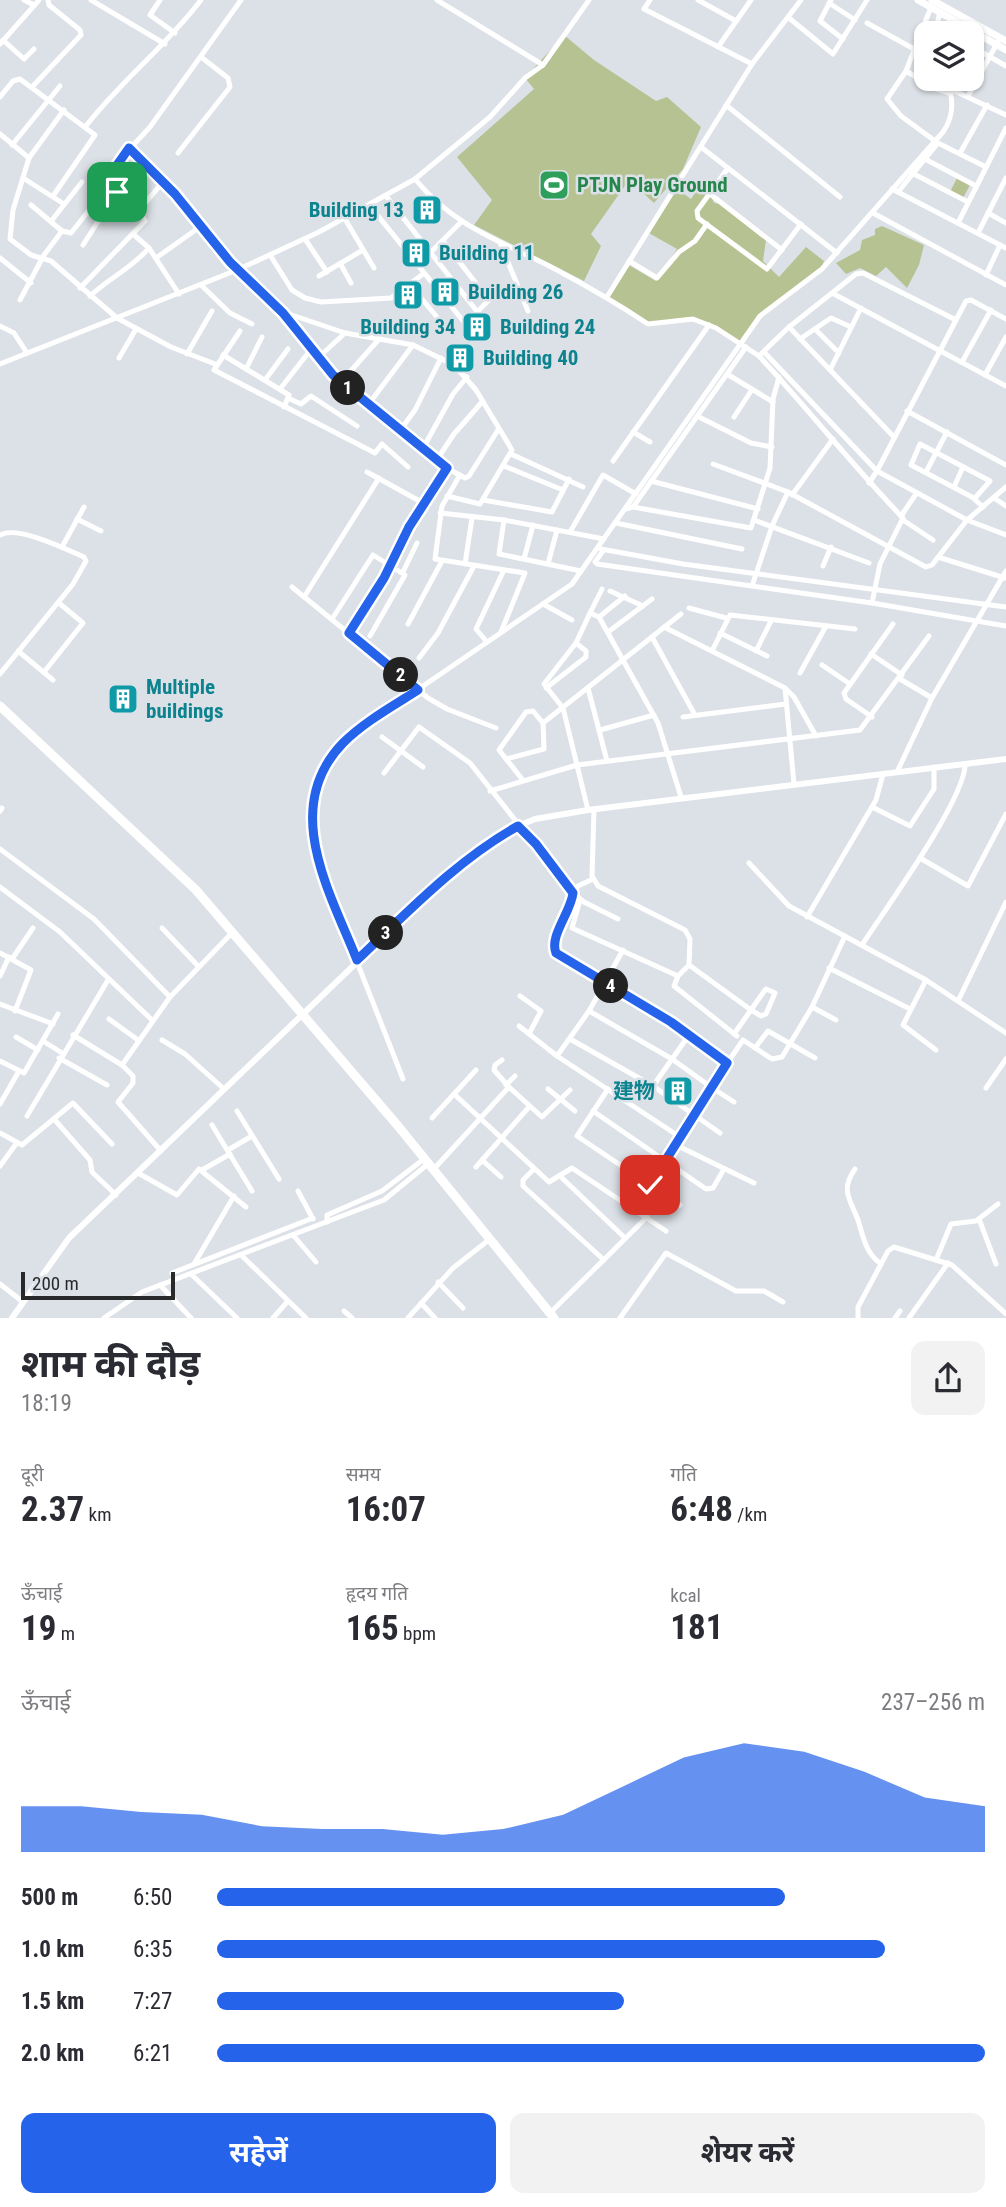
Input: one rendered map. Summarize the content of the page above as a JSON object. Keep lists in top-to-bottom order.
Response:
{
  "places": {
    "sports": ["PTJN Play Ground"],
    "building": [
      "Building 13",
      "Building 11",
      "Building 26",
      "Building 34",
      "Building 24",
      "Building 40",
      "Multiple buildings",
      "建物"
    ]
  },
  "scale_bar": "200 m",
  "page": {
    "pins": [
      "1",
      "2",
      "3",
      "4"
    ],
    "scale": "200 m",
    "heading": ["शाम की दौड़", "18:19"],
    "stats": [
      ["दूरी", "2.37 km"],
      ["समय", "16:07"],
      ["गति", "6:48 /km"],
      ["ऊँचाई", "19 m"],
      ["हृदय गति", "165 bpm"],
      ["kcal", "181"]
    ],
    "chart": ["ऊँचाई", "237–256 m"],
    "list": [
      {
        "name": "500 m",
        "note": "6:50"
      },
      {
        "name": "1.0 km",
        "note": "6:35"
      },
      {
        "name": "1.5 km",
        "note": "7:27"
      },
      {
        "name": "2.0 km",
        "note": "6:21"
      }
    ],
    "buttons": ["सहेजें", "शेयर करें"]
  }
}
